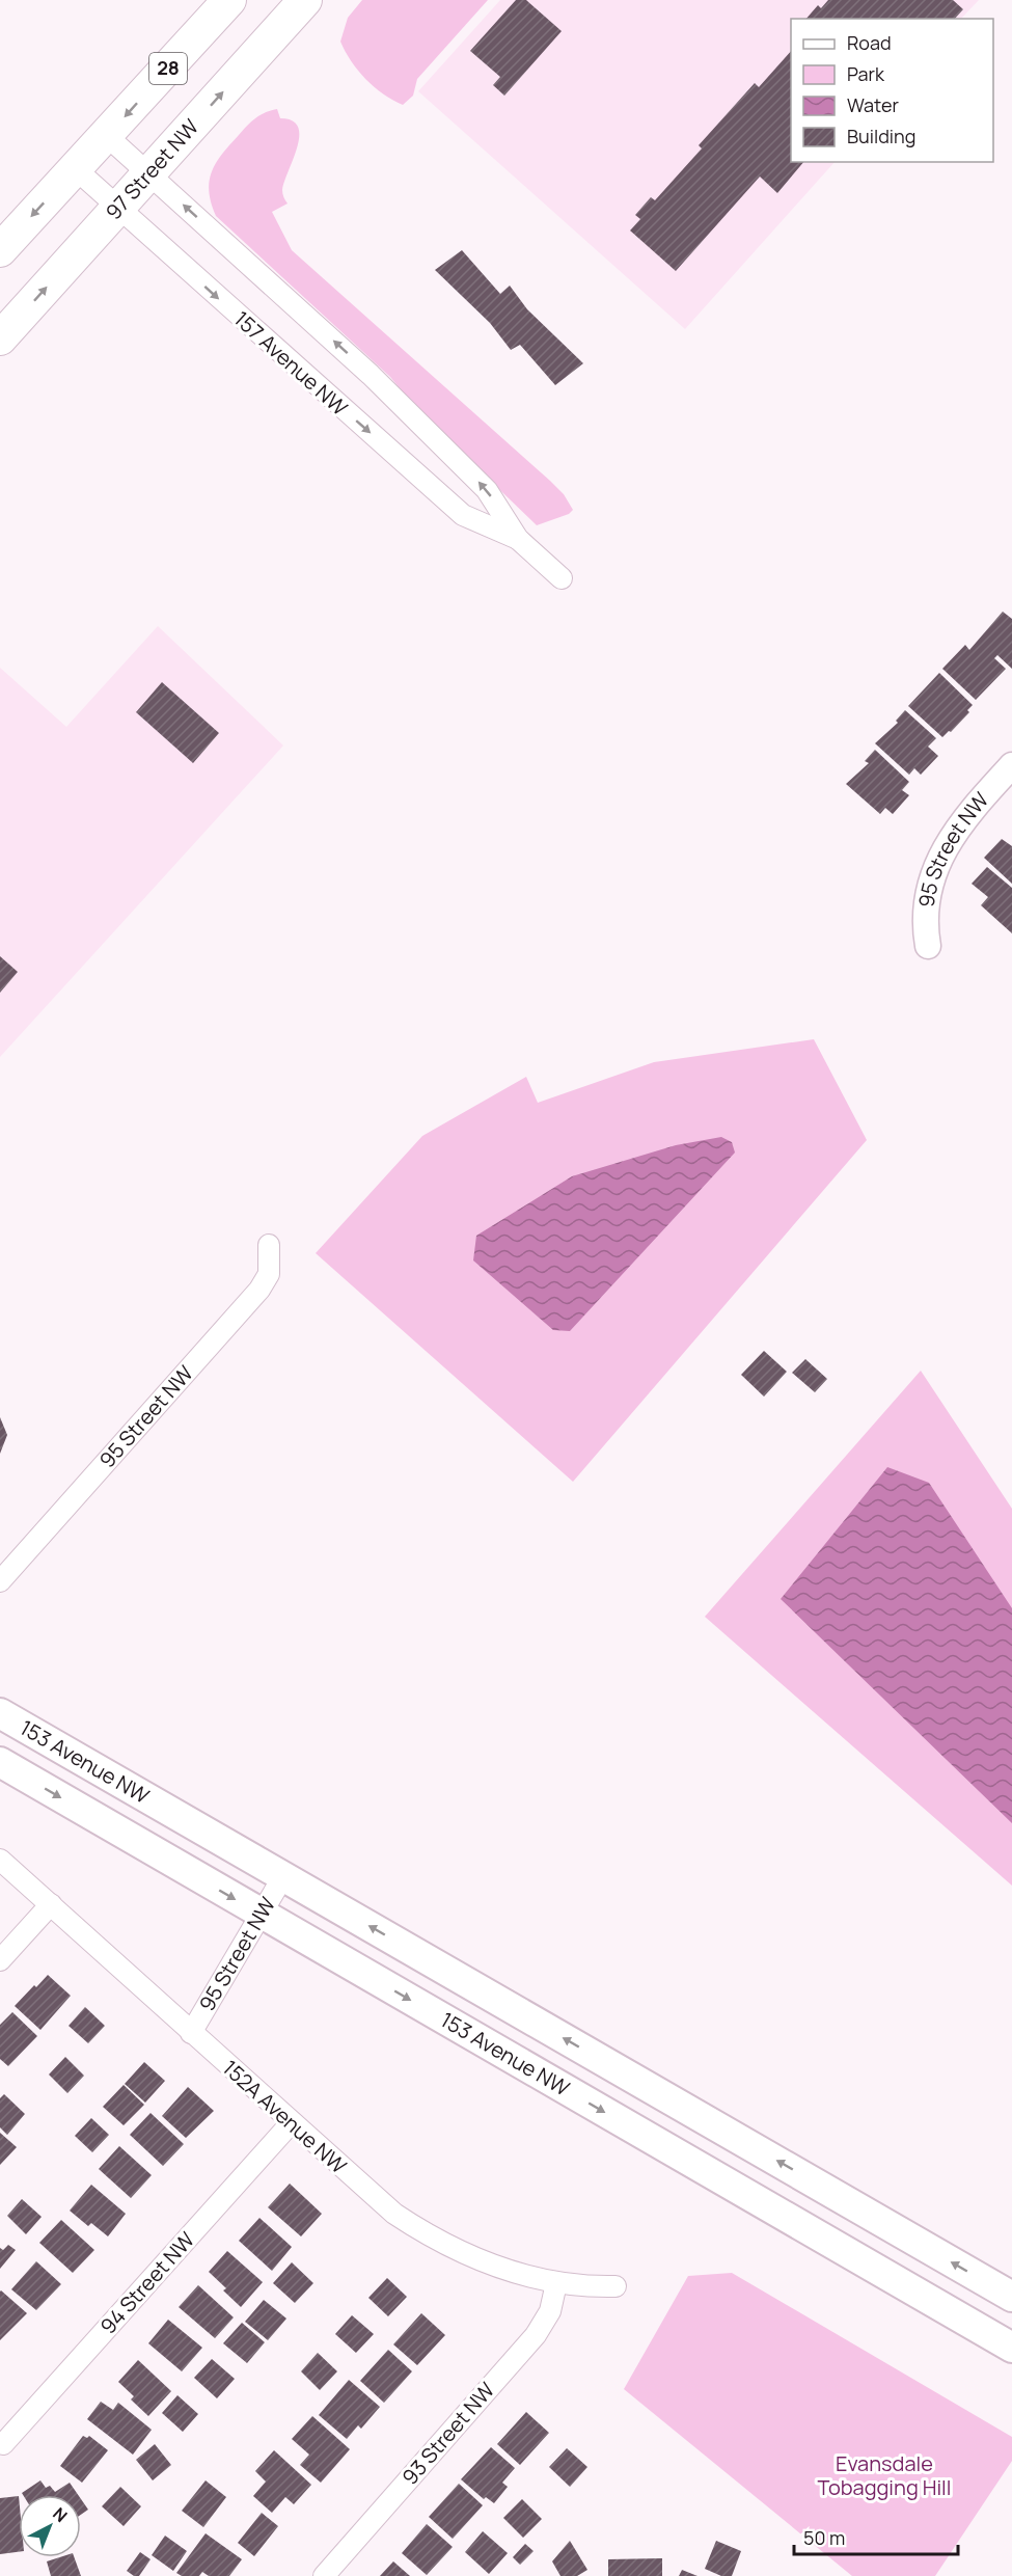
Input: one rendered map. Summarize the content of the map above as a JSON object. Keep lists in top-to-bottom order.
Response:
{
  "streets": {
    "main road": ["28", "97 Street NW", "153 Avenue NW"],
    "street": [
      "157 Avenue NW",
      "95 Street NW",
      "152A Avenue NW",
      "94 Street NW",
      "93 Street NW"
    ]
  },
  "crossings": [
    ["28", "157 Avenue NW"],
    ["97 Street NW", "157 Avenue NW"],
    ["95 Street NW", "153 Avenue NW"],
    ["95 Street NW", "152A Avenue NW"],
    ["152A Avenue NW", "94 Street NW"],
    ["152A Avenue NW", "93 Street NW"]
  ],
  "parks": ["Evansdale Tobagging Hill"],
  "legend": [
    "Road",
    "Park",
    "Water",
    "Building"
  ],
  "scale_bar": "50 m",
  "north": "top right"
}
